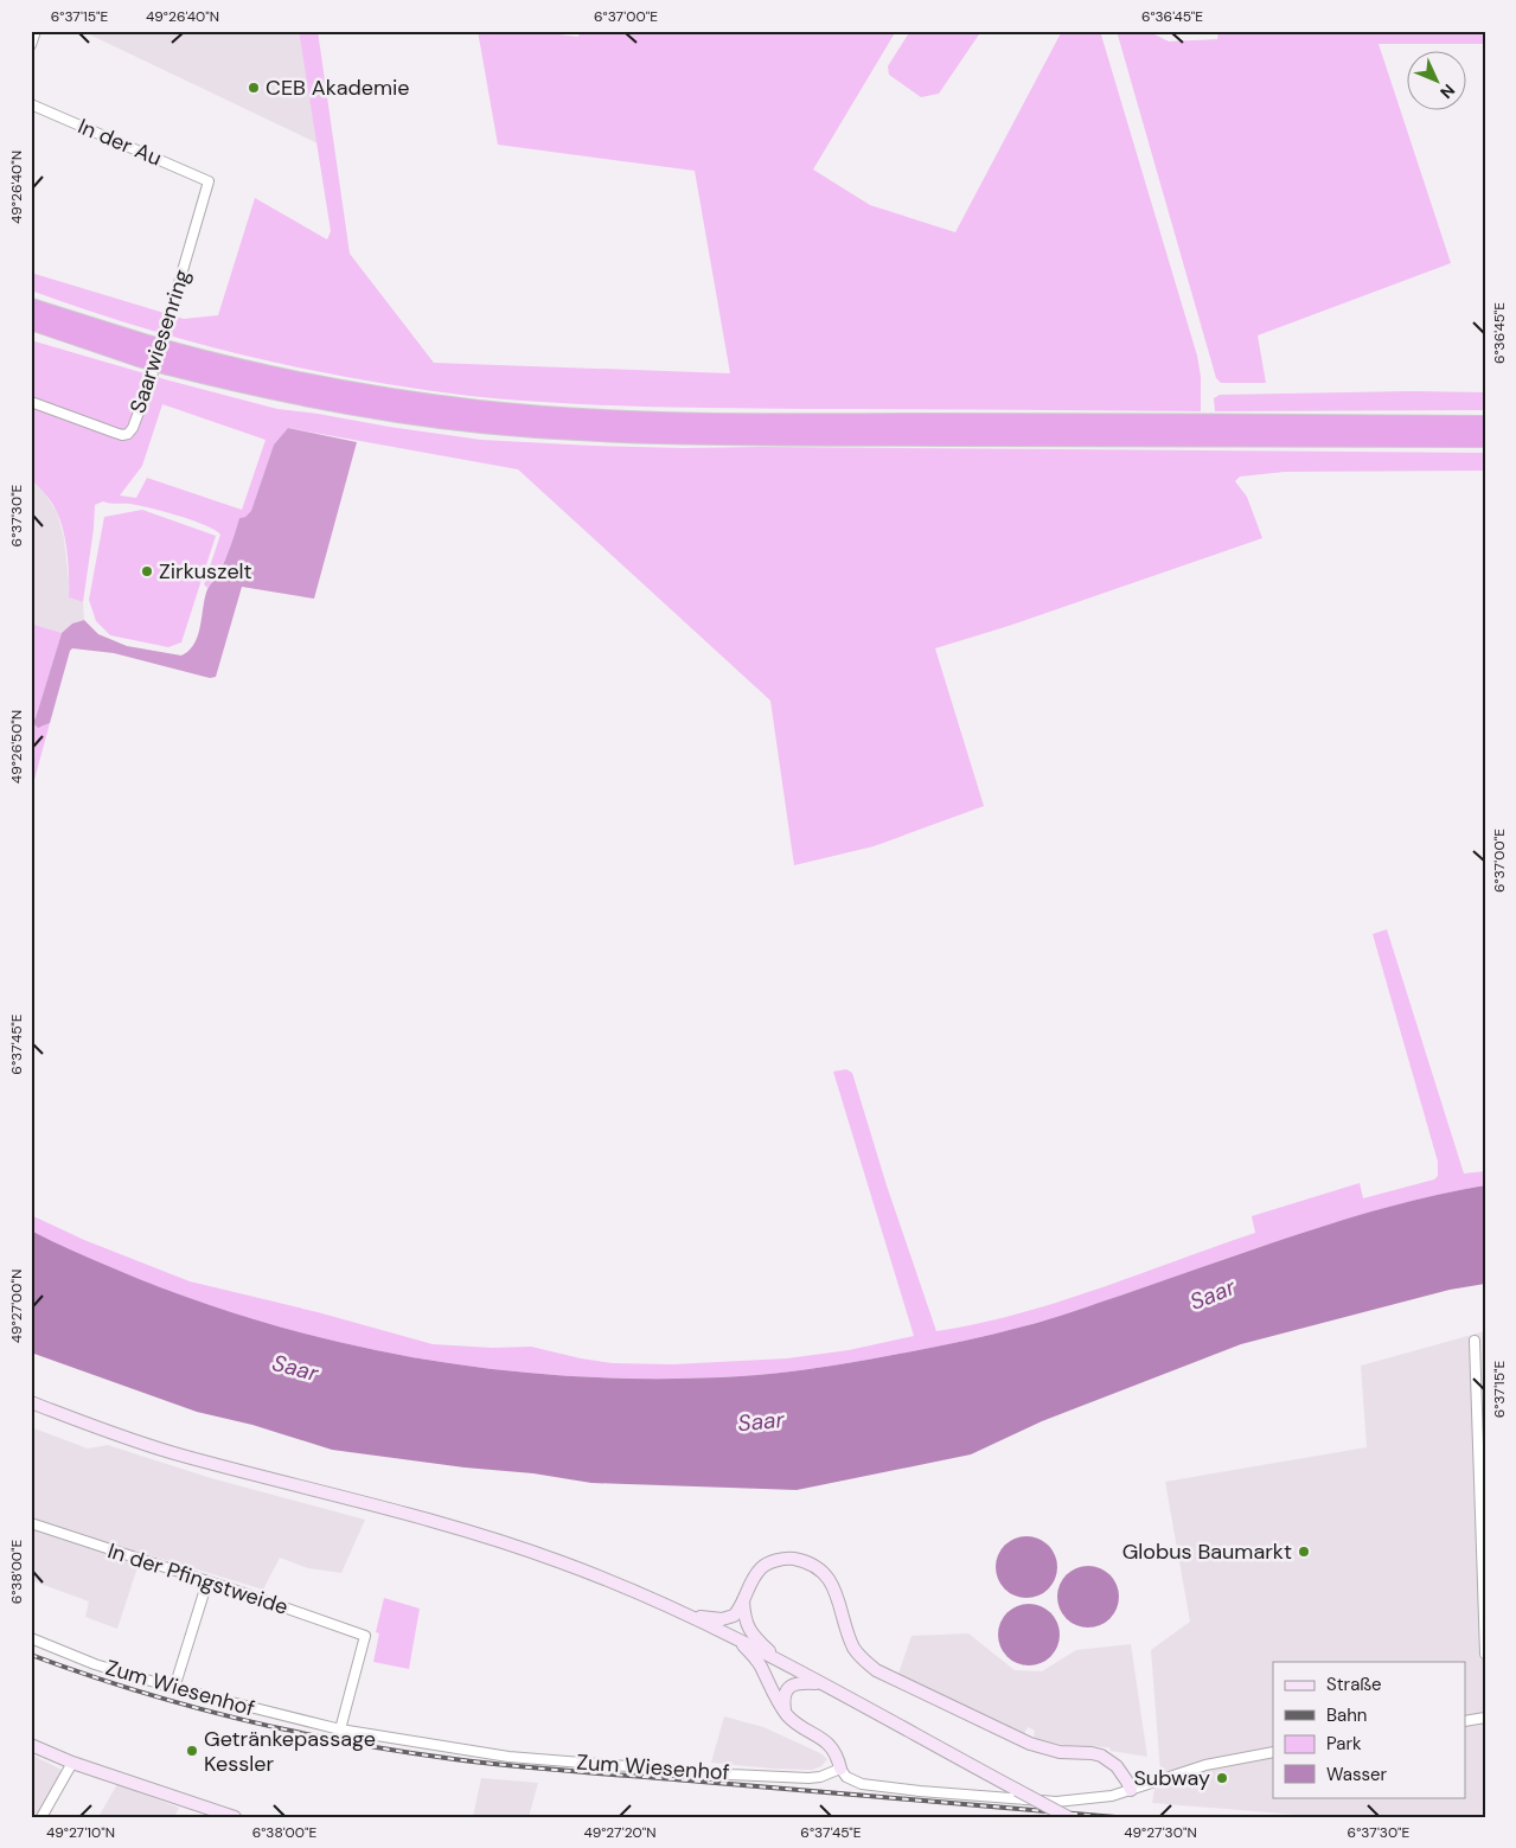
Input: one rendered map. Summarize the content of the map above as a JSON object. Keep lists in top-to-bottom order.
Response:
{
  "streets": {
    "street": [
      "In der Au",
      "Saarwiesenring",
      "In der Pfingstweide",
      "Zum Wiesenhof"
    ]
  },
  "crossings": [
    ["In der Au", "Saarwiesenring"],
    ["In der Pfingstweide", "Zum Wiesenhof"]
  ],
  "water": ["Saar"],
  "places": [
    "CEB Akademie",
    "Zirkuszelt",
    "Globus Baumarkt",
    "Getränkepassage Kessler",
    "Subway"
  ],
  "legend": [
    "Straße",
    "Bahn",
    "Park",
    "Wasser"
  ],
  "north": "bottom right",
  "coordinates": [
    "6°37'15\"E",
    "49°26'40\"N",
    "6°37'00\"E",
    "6°36'45\"E",
    "6°37'30\"E",
    "49°26'50\"N",
    "6°37'45\"E",
    "49°27'00\"N",
    "6°38'00\"E",
    "49°27'10\"N",
    "49°27'20\"N",
    "49°27'30\"N"
  ]
}
